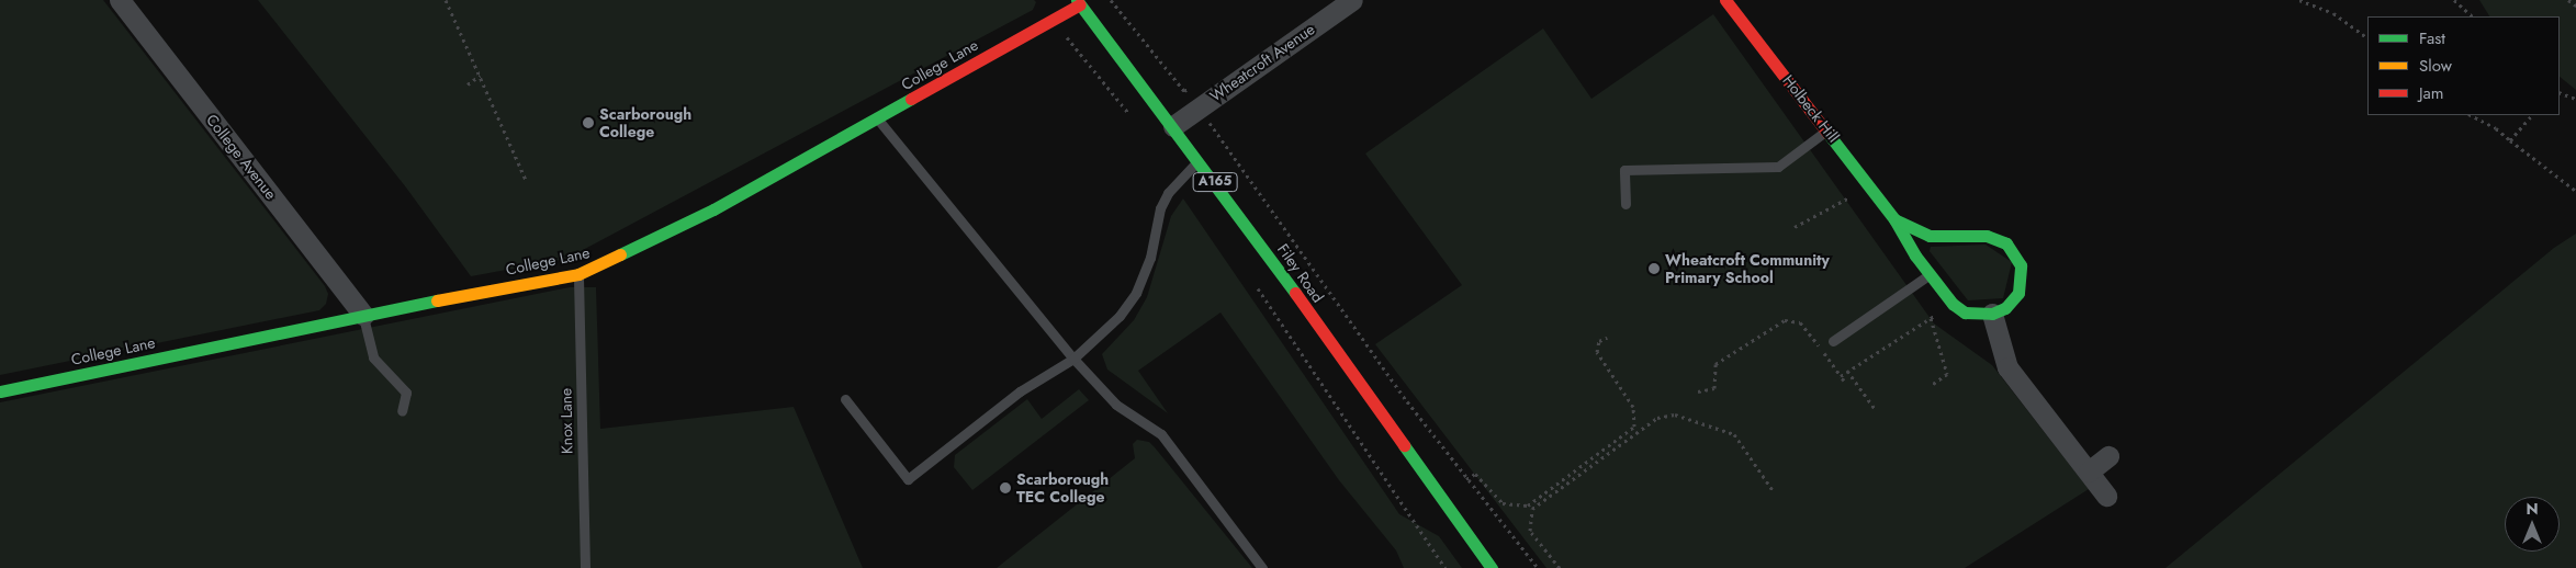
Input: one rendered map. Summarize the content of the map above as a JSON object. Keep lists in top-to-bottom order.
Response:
{
  "streets": {
    "main road": [
      "College Lane",
      "Holbeck Hill",
      "A165",
      "Filey Road"
    ],
    "street": ["Wheatcroft Avenue", "College Avenue"],
    "lane": ["Knox Lane"]
  },
  "crossings": [
    ["Wheatcroft Avenue", "Filey Road"],
    ["College Lane", "College Avenue"],
    ["College Lane", "Filey Road"],
    ["College Lane", "Knox Lane"]
  ],
  "places": ["Scarborough College", "Wheatcroft Community Primary School", "Scarborough TEC College"],
  "legend": ["Fast", "Slow", "Jam"],
  "north": "top"
}
